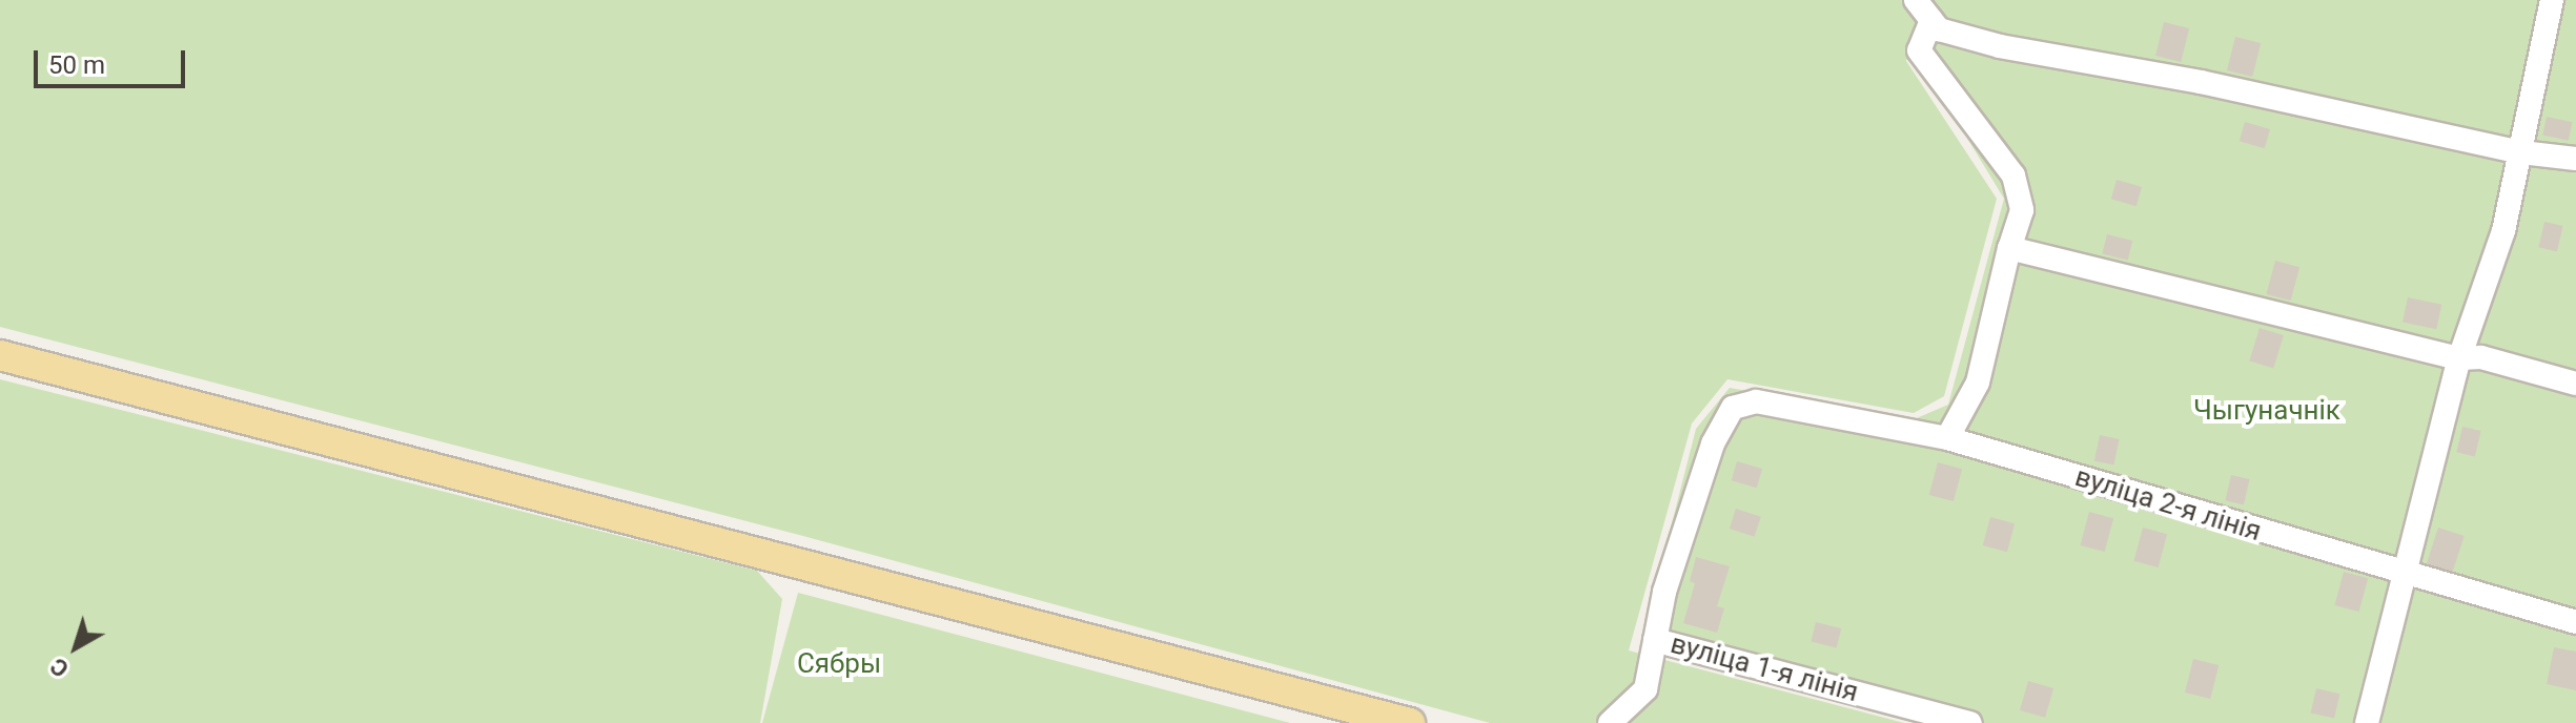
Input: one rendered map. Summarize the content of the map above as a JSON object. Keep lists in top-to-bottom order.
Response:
{
  "streets": {
    "lane": ["вуліца 2-я лінія", "вуліца 1-я лінія"]
  },
  "crossings": [
    ["вуліца 2-я лінія", "вуліца 1-я лінія"]
  ],
  "parks": ["Чыгуначнік", "Сябры"],
  "scale_bar": "50 m",
  "north": "bottom left"
}
